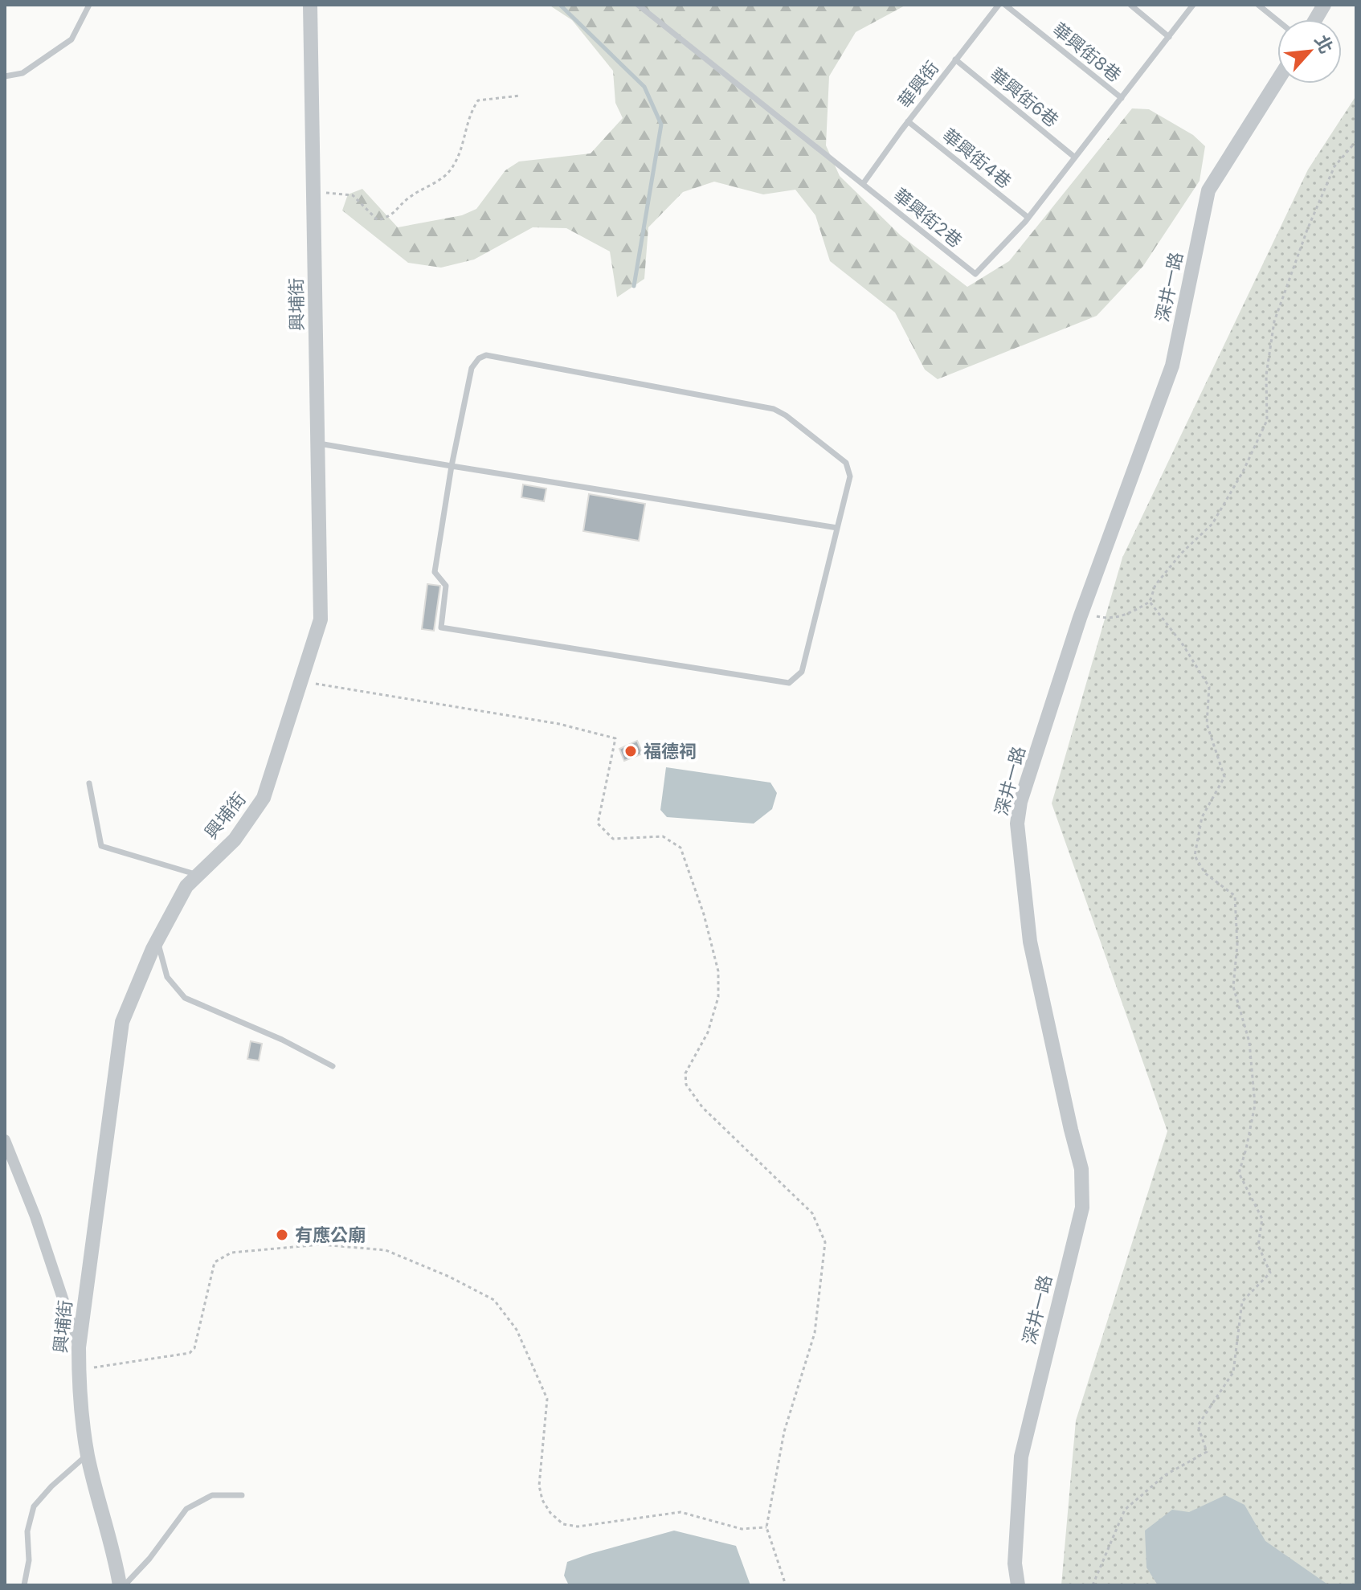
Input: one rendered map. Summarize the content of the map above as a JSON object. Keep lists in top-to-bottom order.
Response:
{
  "streets": {
    "street": ["深井一路", "興埔街"],
    "lane": [
      "華興街8巷",
      "華興街",
      "華興街6巷",
      "華興街4巷",
      "華興街2巷"
    ]
  },
  "crossings": [
    ["華興街", "華興街6巷"],
    ["華興街", "華興街4巷"],
    ["華興街", "華興街2巷"],
    ["華興街4巷", "華興街2巷"]
  ],
  "places": ["福德祠", "有應公廟"],
  "north": "top right"
}
